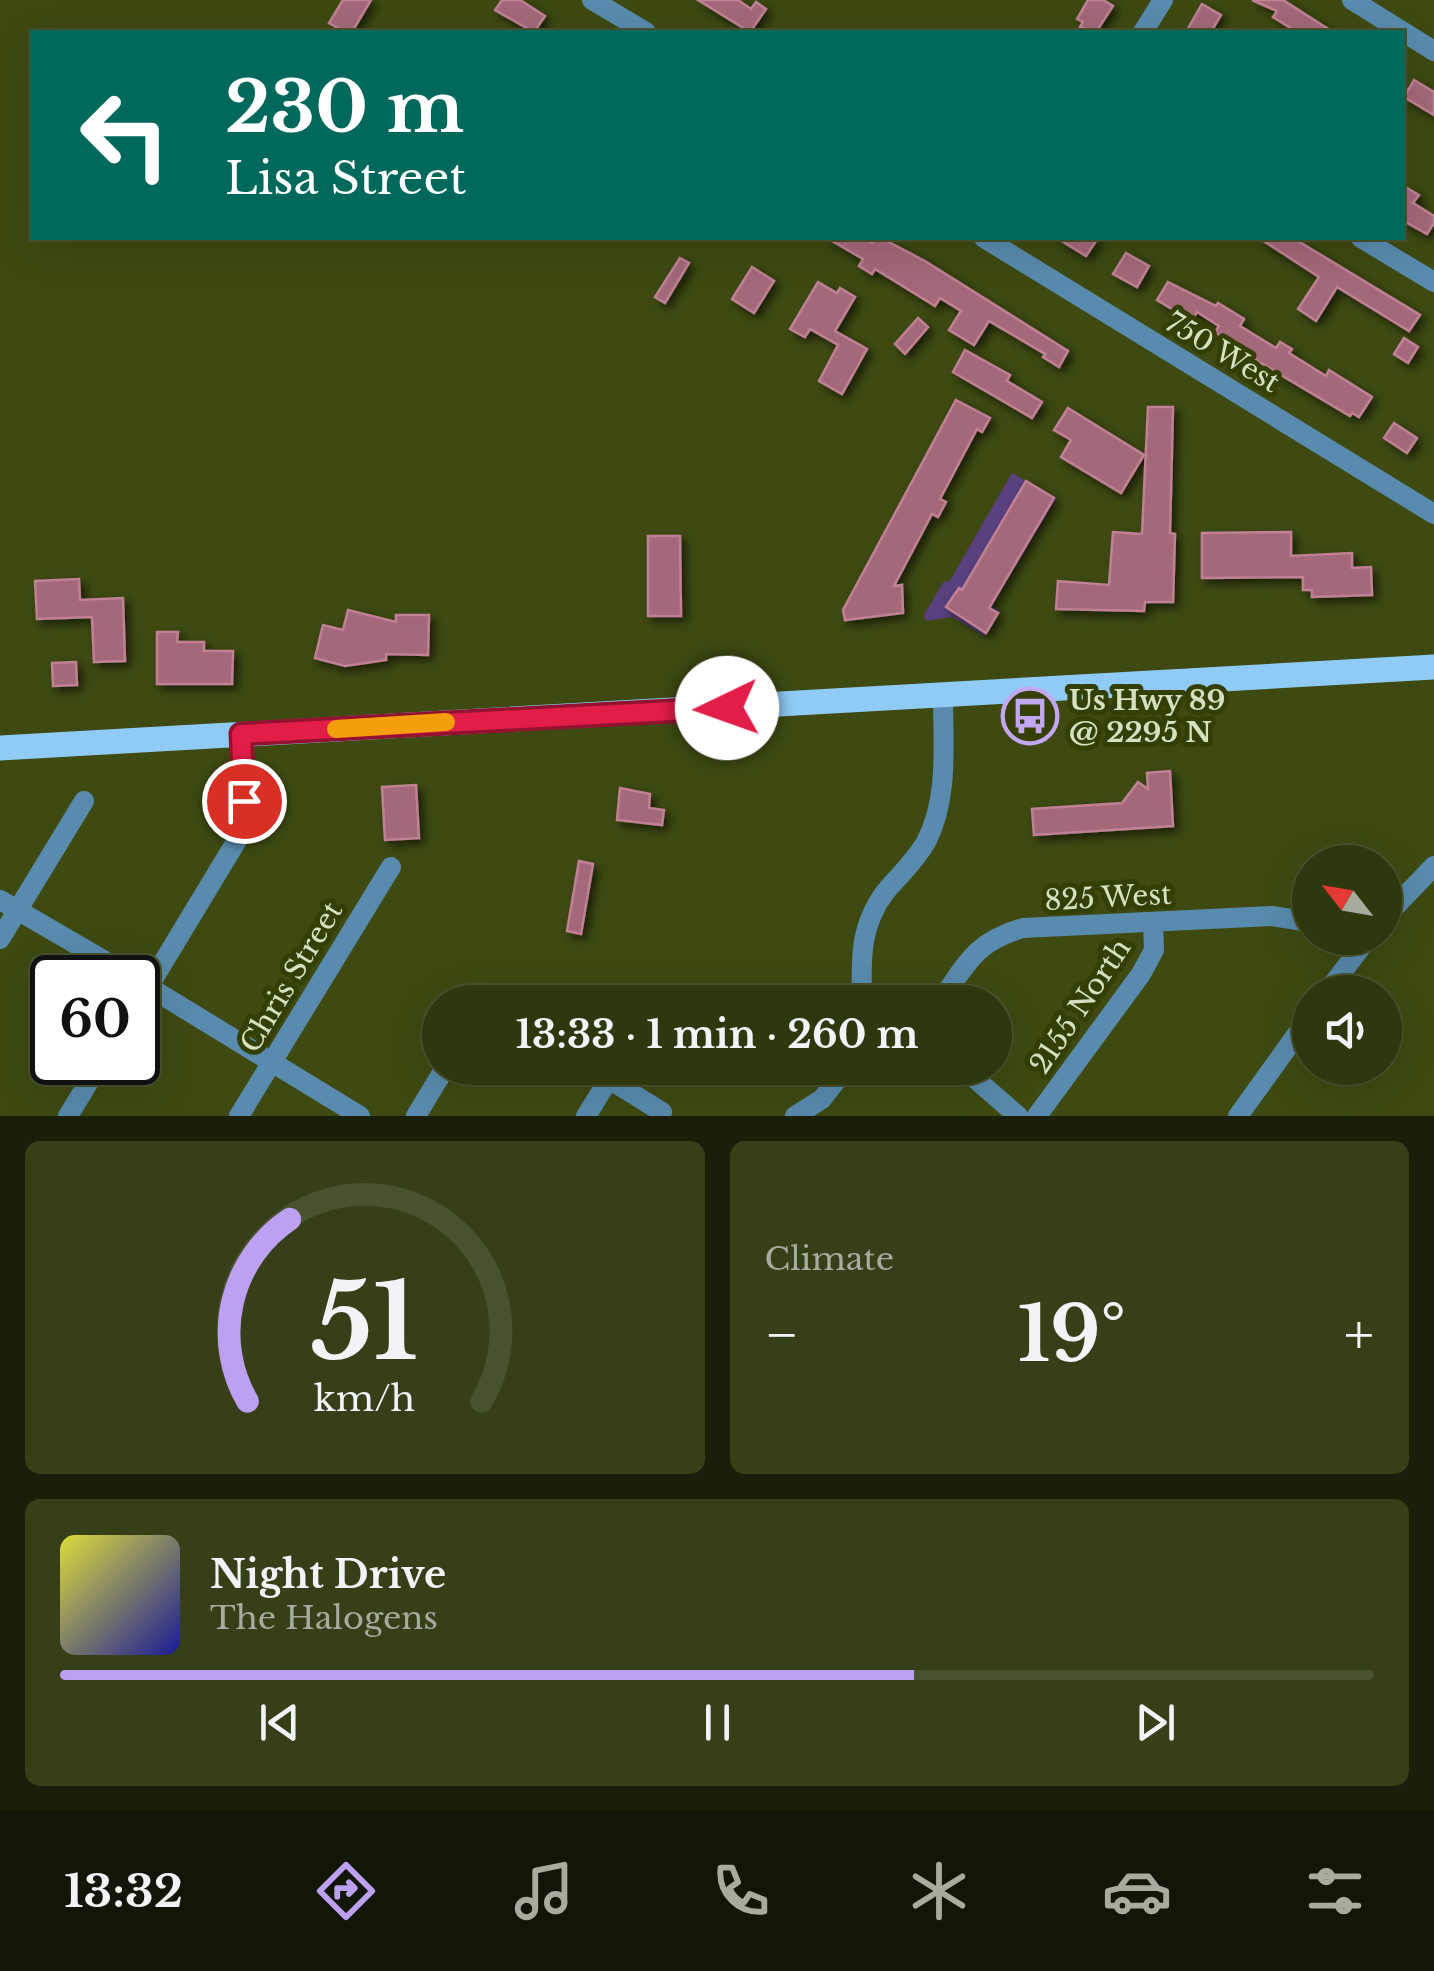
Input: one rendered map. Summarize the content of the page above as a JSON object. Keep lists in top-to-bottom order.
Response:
{
  "streets": {
    "street": [
      "750 West",
      "825 West",
      "Chris Street",
      "2155 North"
    ]
  },
  "crossings": [
    ["825 West", "2155 North"]
  ],
  "places": {
    "bus stop": ["Us Hwy 89 @ 2295 N"]
  },
  "north": "top left",
  "page": {
    "turn": ["230 m", "Lisa Street"],
    "limit": "60",
    "trip": "13:33 · 1 min · 260 m",
    "tile": "Climate",
    "heat": ["−", "19°", "+"],
    "song": ["Night Drive", "The Halogens"],
    "tabs": "13:32",
    "gauge": ["51", "km/h"]
  }
}
